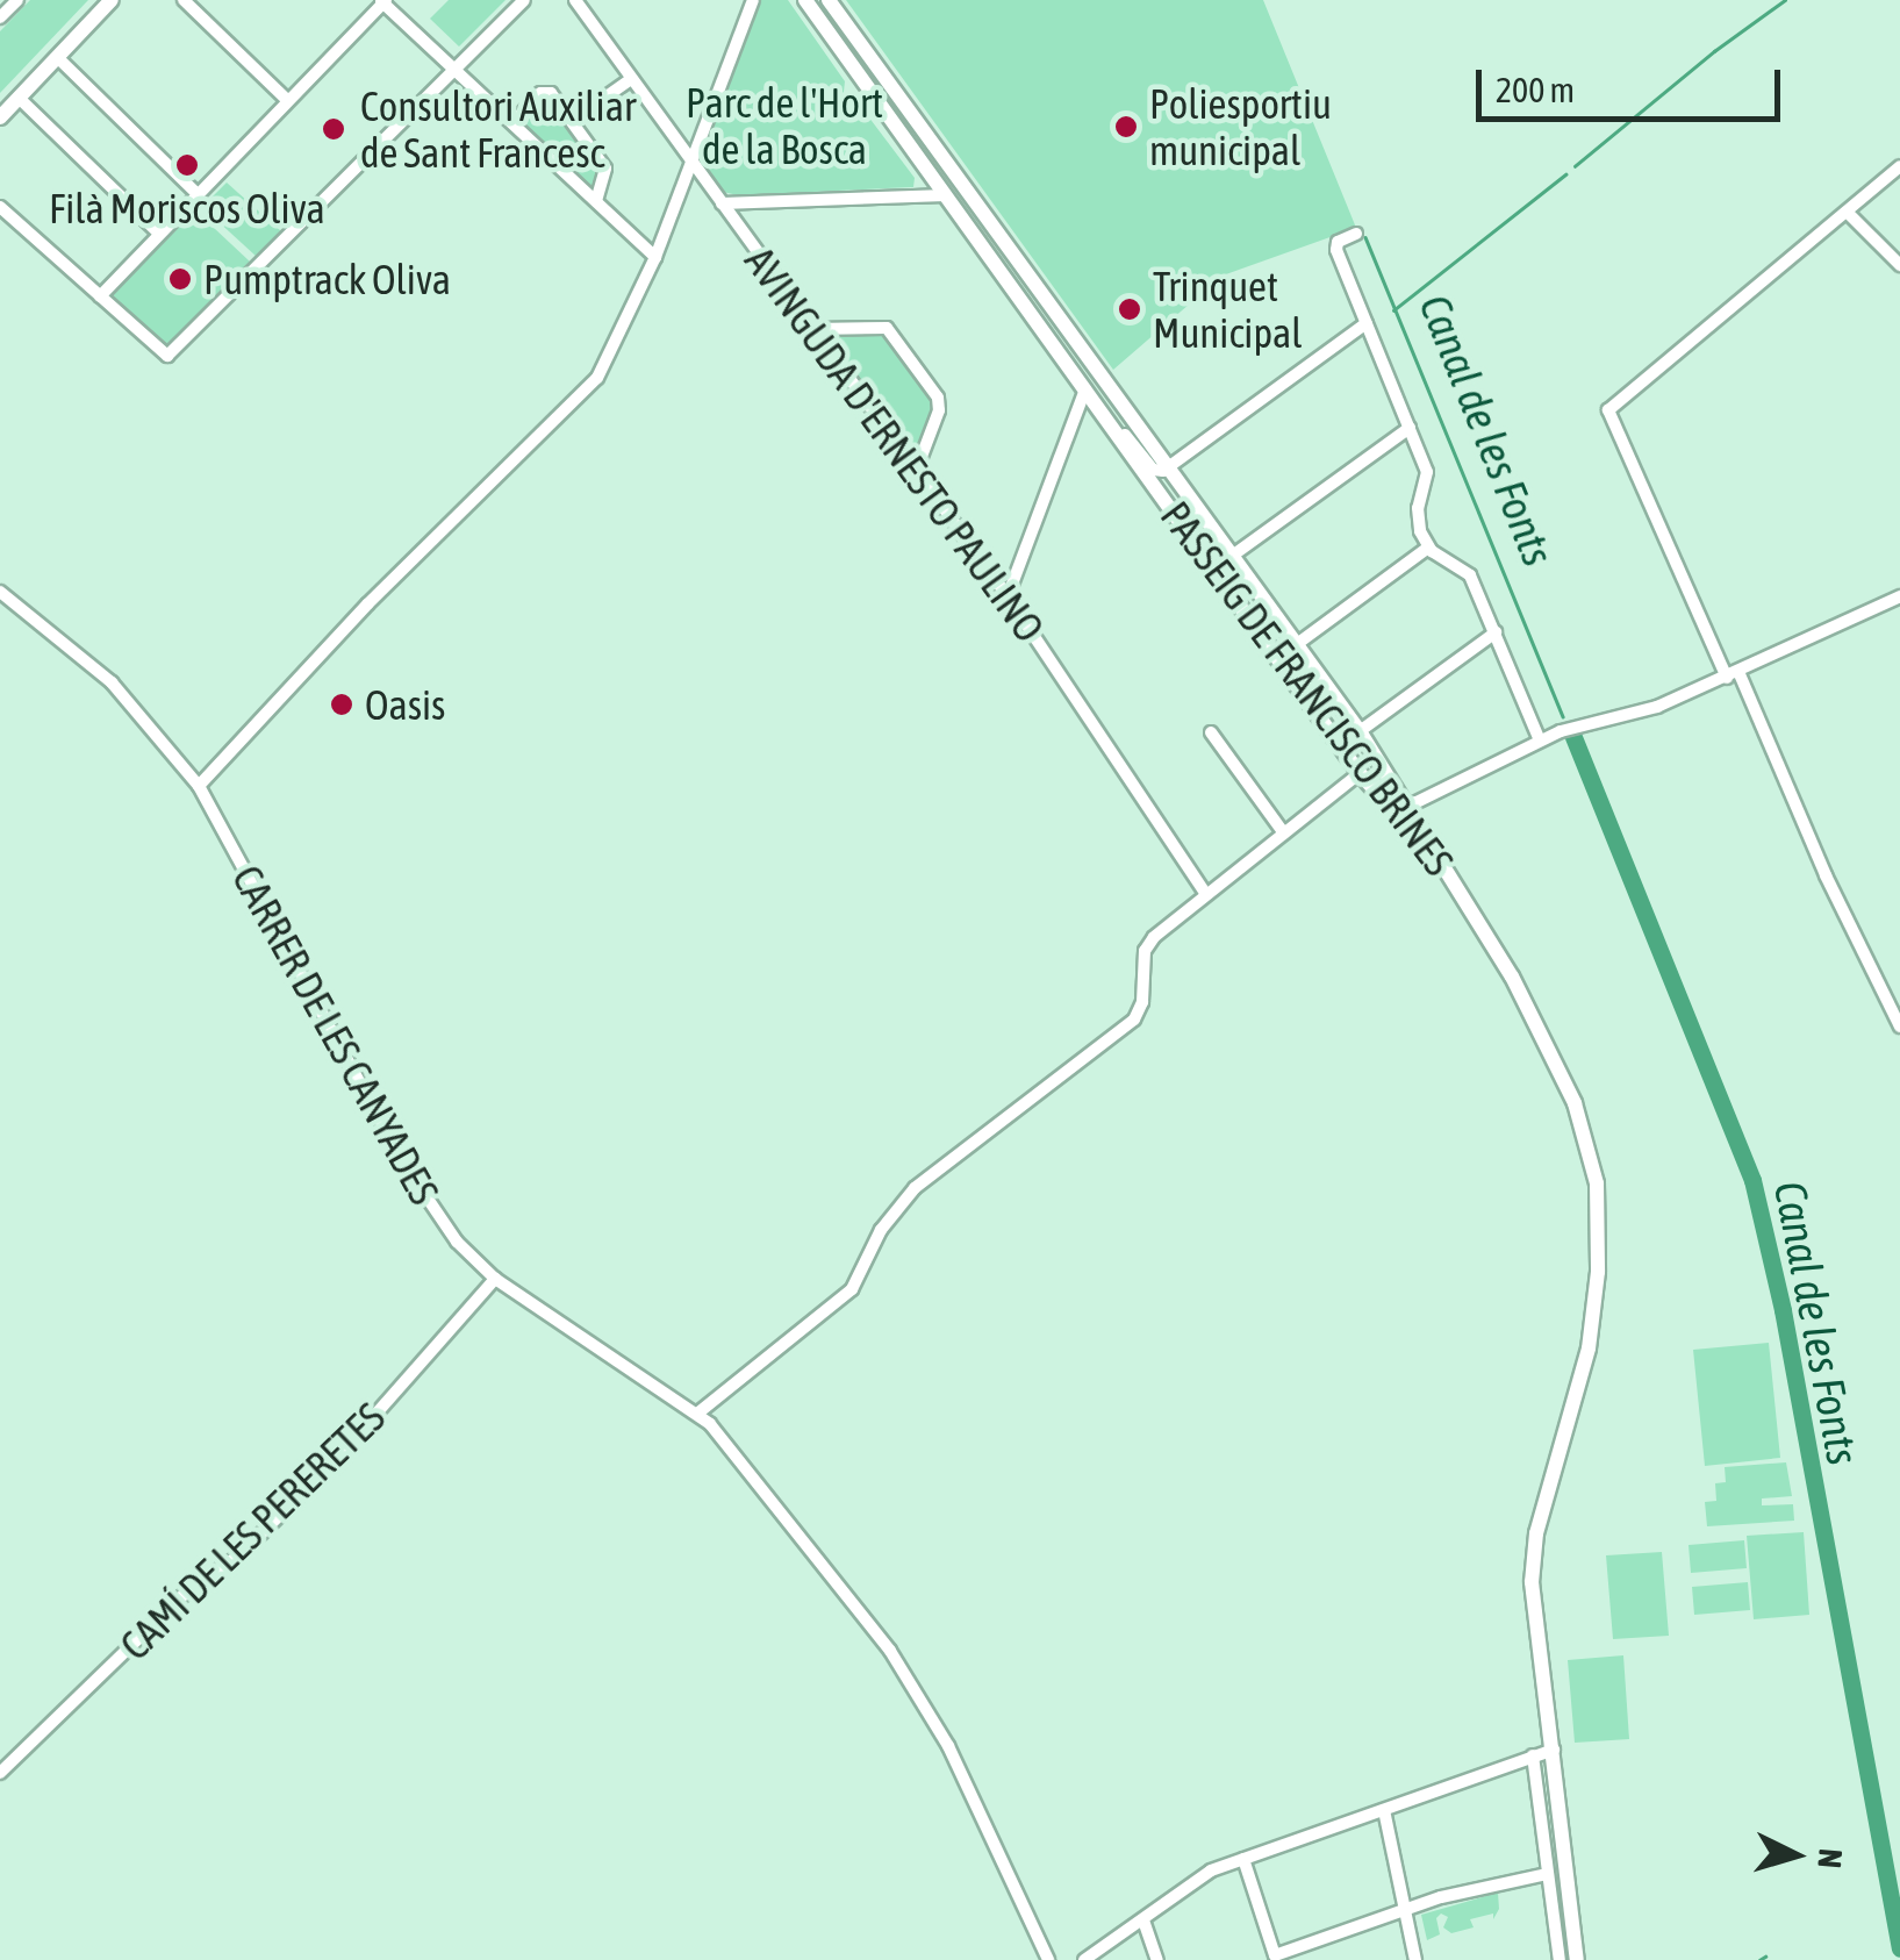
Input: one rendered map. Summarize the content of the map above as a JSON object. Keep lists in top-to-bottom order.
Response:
{
  "streets": {
    "street": [
      "AVINGUDA D'ERNESTO PAULINO",
      "PASSEIG DE FRANCISCO BRINES",
      "CARRER DE LES CANYADES",
      "CAMÍ DE LES PERERETES"
    ]
  },
  "crossings": [
    ["CARRER DE LES CANYADES", "CAMÍ DE LES PERERETES"]
  ],
  "water": ["Canal de les Fonts"],
  "parks": ["Parc de l'Hort de la Bosca"],
  "places": [
    "Poliesportiu municipal",
    "Consultori Auxiliar de Sant Francesc",
    "Filà Moriscos Oliva",
    "Pumptrack Oliva",
    "Trinquet Municipal",
    "Oasis"
  ],
  "scale_bar": "200 m",
  "north": "right"
}
